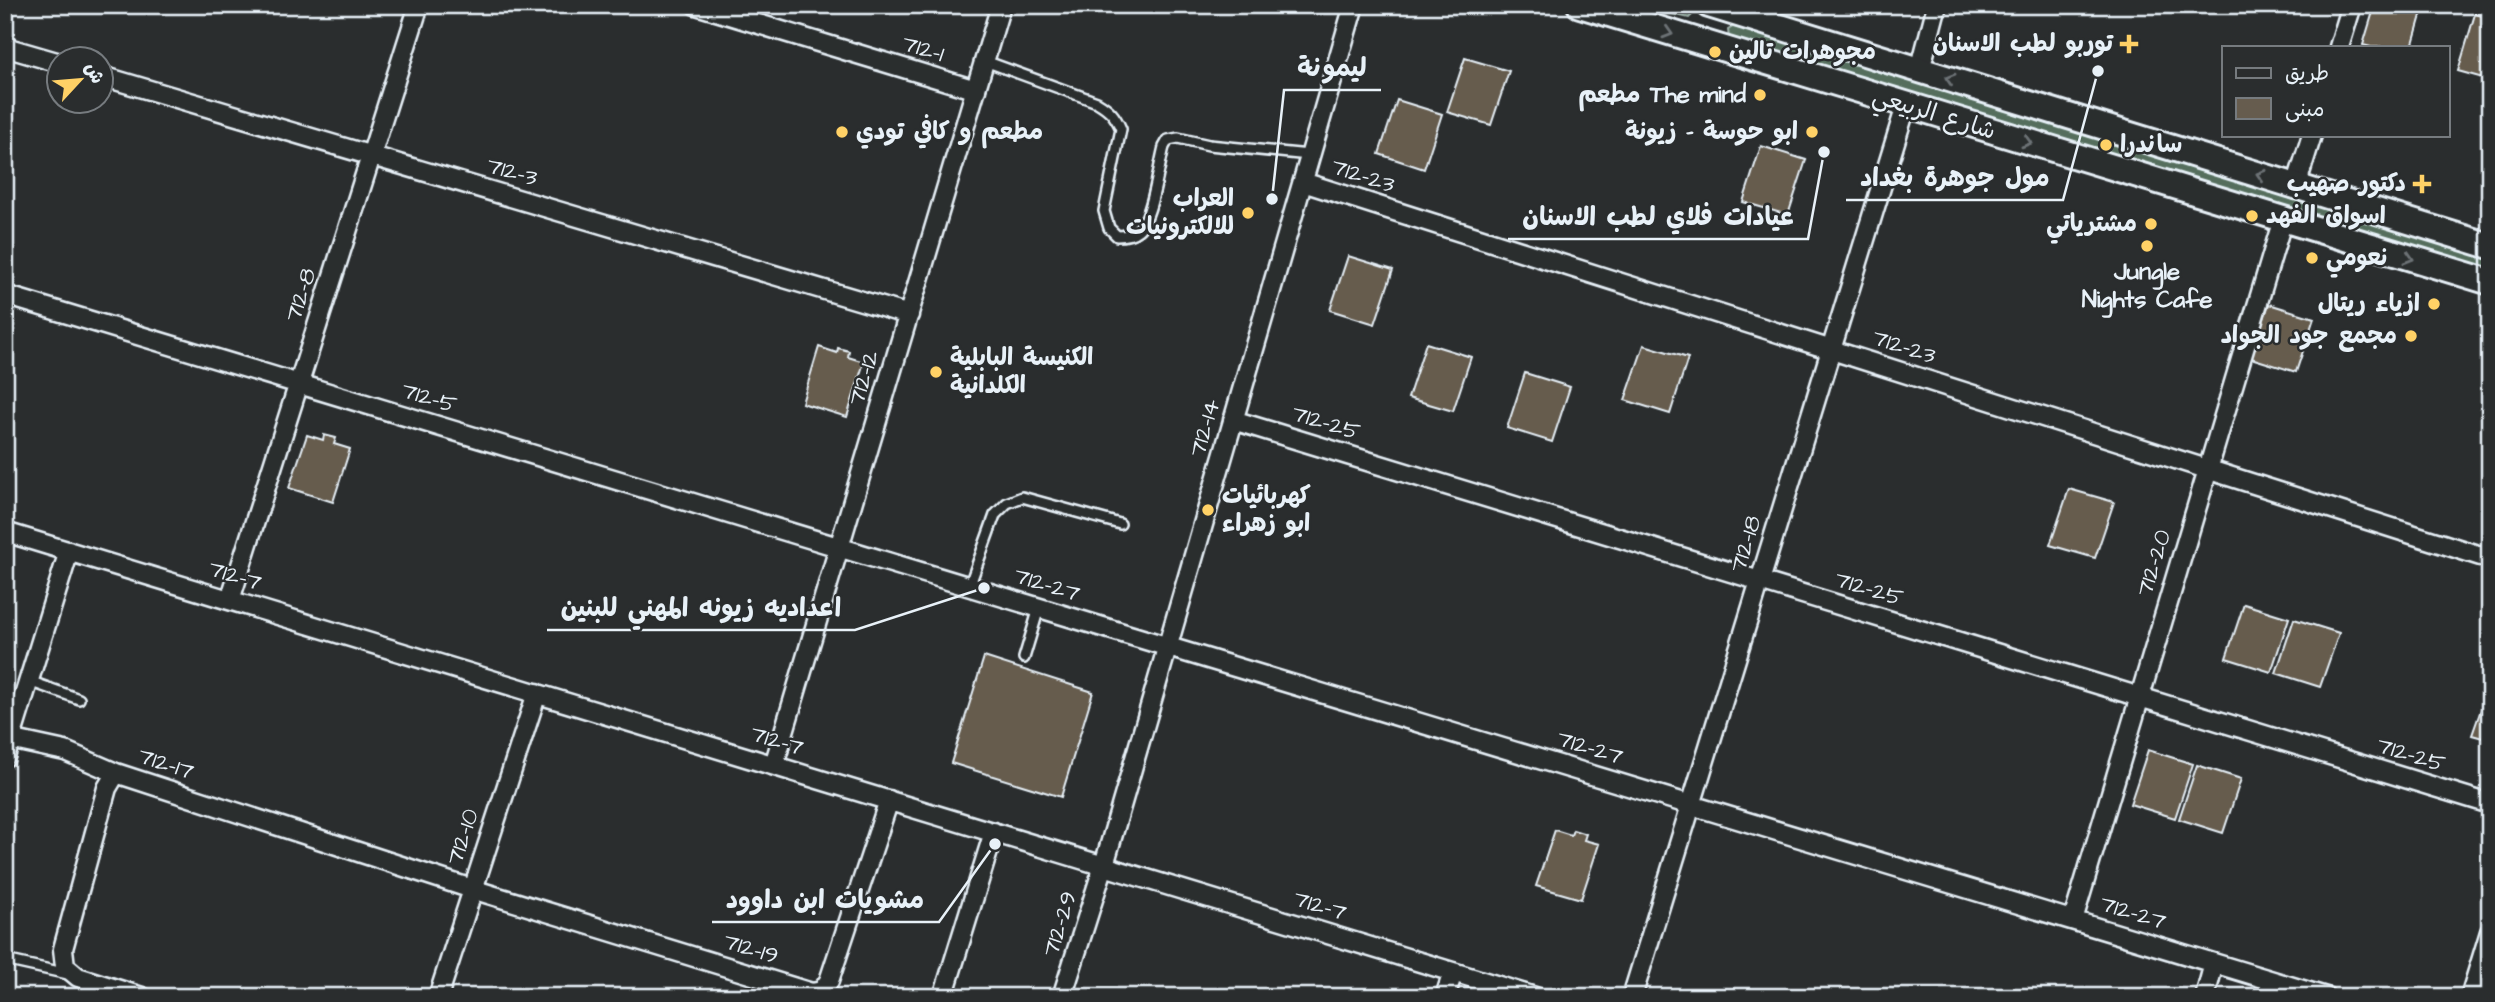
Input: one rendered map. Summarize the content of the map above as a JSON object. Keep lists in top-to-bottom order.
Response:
{
  "streets": {
    "street": [
      "712-1",
      "شارع الربيعي",
      "712-3",
      "712-23",
      "712-8",
      "712-12",
      "712-5",
      "712-25",
      "712-14",
      "712-18",
      "712-20",
      "712-7",
      "712-27",
      "712-17",
      "712-10",
      "712-29",
      "712-19"
    ]
  },
  "crossings": [
    ["712-1", "712-12"],
    ["شارع الربيعي", "712-18"],
    ["شارع الربيعي", "712-20"],
    ["712-3", "712-8"],
    ["712-3", "712-12"],
    ["712-23", "712-14"],
    ["712-23", "712-18"],
    ["712-23", "712-20"],
    ["712-8", "712-5"],
    ["712-8", "712-7"],
    ["712-12", "712-5"],
    ["712-12", "712-7"],
    ["712-12", "712-27"],
    ["712-5", "712-27"],
    ["712-25", "712-14"],
    ["712-25", "712-18"],
    ["712-25", "712-20"],
    ["712-14", "712-7"],
    ["712-14", "712-27"],
    ["712-14", "712-29"],
    ["712-18", "712-27"],
    ["712-20", "712-27"],
    ["712-7", "712-10"],
    ["712-7", "712-29"],
    ["712-7", "712-19"],
    ["712-17", "712-10"],
    ["712-17", "712-19"],
    ["712-10", "712-19"]
  ],
  "places": {
    "health": ["توربو لطب الاسنان", "دكتور صهيب"],
    "other": [
      "مجوهرات تالين",
      "مول جوهرة بغداد",
      "مطعم The mind",
      "مطعم و كافي تودي",
      "ابو حوسة - زيونة",
      "ساندرا",
      "عيادات فلاي لطب الاسنان",
      "ليمونة",
      "العراب للالكترونيات",
      "اسواق الفهد",
      "مشترياتي",
      "Jungle Nights Cafe",
      "نعومي",
      "ازياء ريتال",
      "مجمع جود الجواد",
      "الكنيسة البابلية الكلدانية",
      "كهربائيات ابو زهراء",
      "اعداديه زيونه المهني للبنين",
      "مشويات ابن داوود"
    ]
  },
  "legend": ["طريق", "مبنى"],
  "north": "top right"
}
